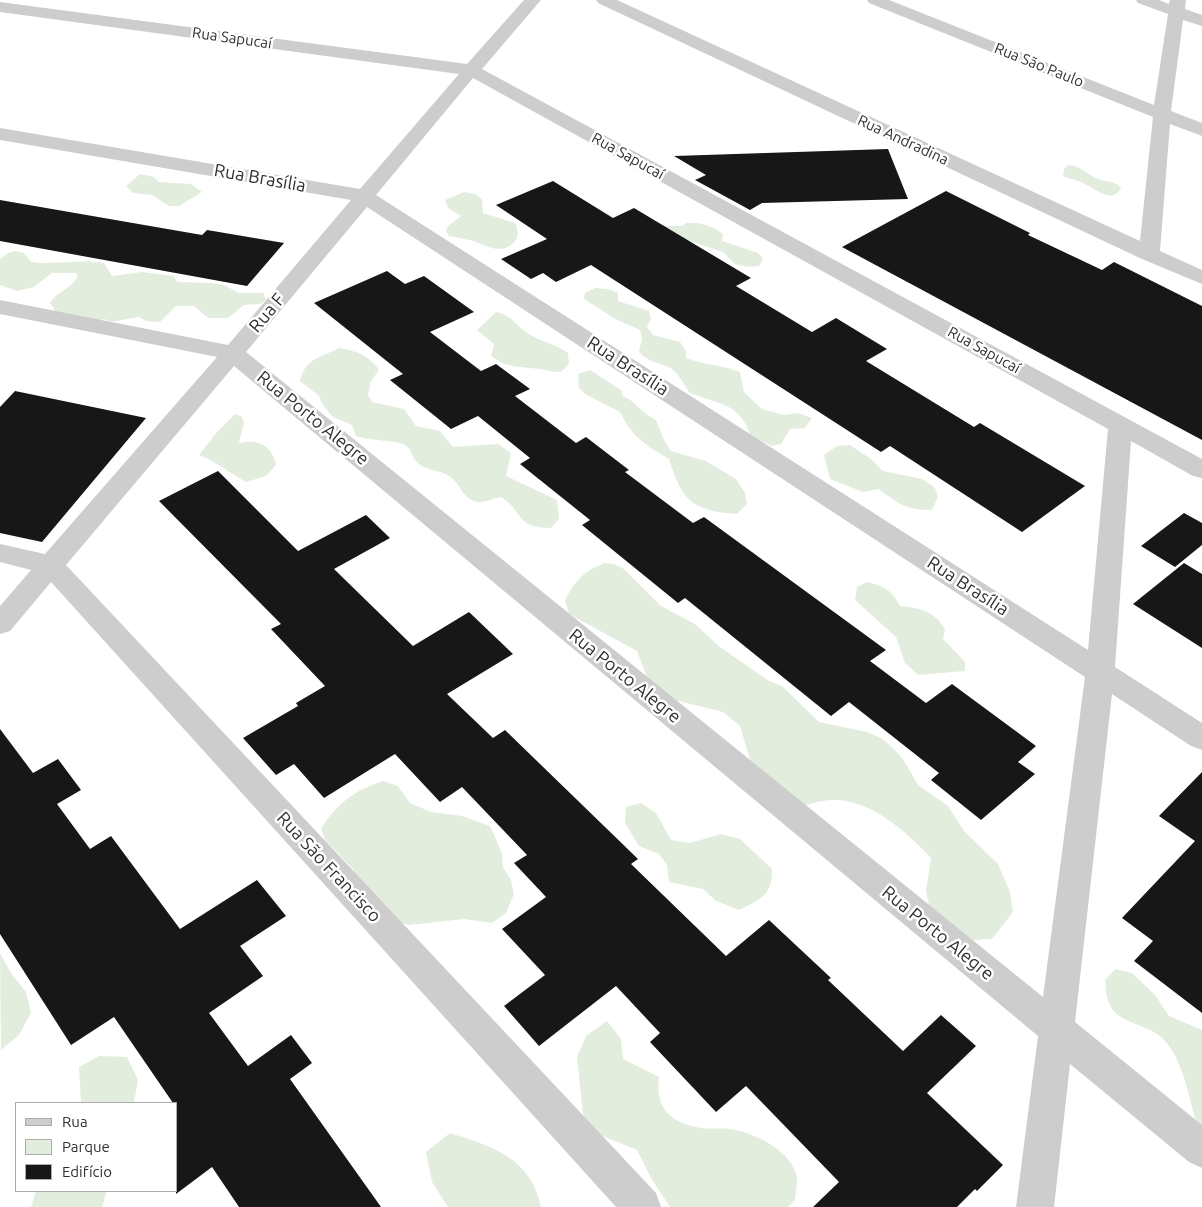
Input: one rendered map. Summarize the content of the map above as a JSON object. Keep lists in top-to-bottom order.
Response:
{
  "streets": {
    "street": [
      "Rua Sapucaí",
      "Rua São Paulo",
      "Rua Andradina",
      "Rua Brasília",
      "Rua F",
      "Rua Porto Alegre",
      "Rua São Francisco"
    ]
  },
  "crossings": [
    ["Rua Sapucaí", "Rua F"],
    ["Rua Brasília", "Rua F"],
    ["Rua F", "Rua Porto Alegre"],
    ["Rua F", "Rua São Francisco"]
  ],
  "legend": ["Rua", "Parque", "Edifício"]
}
